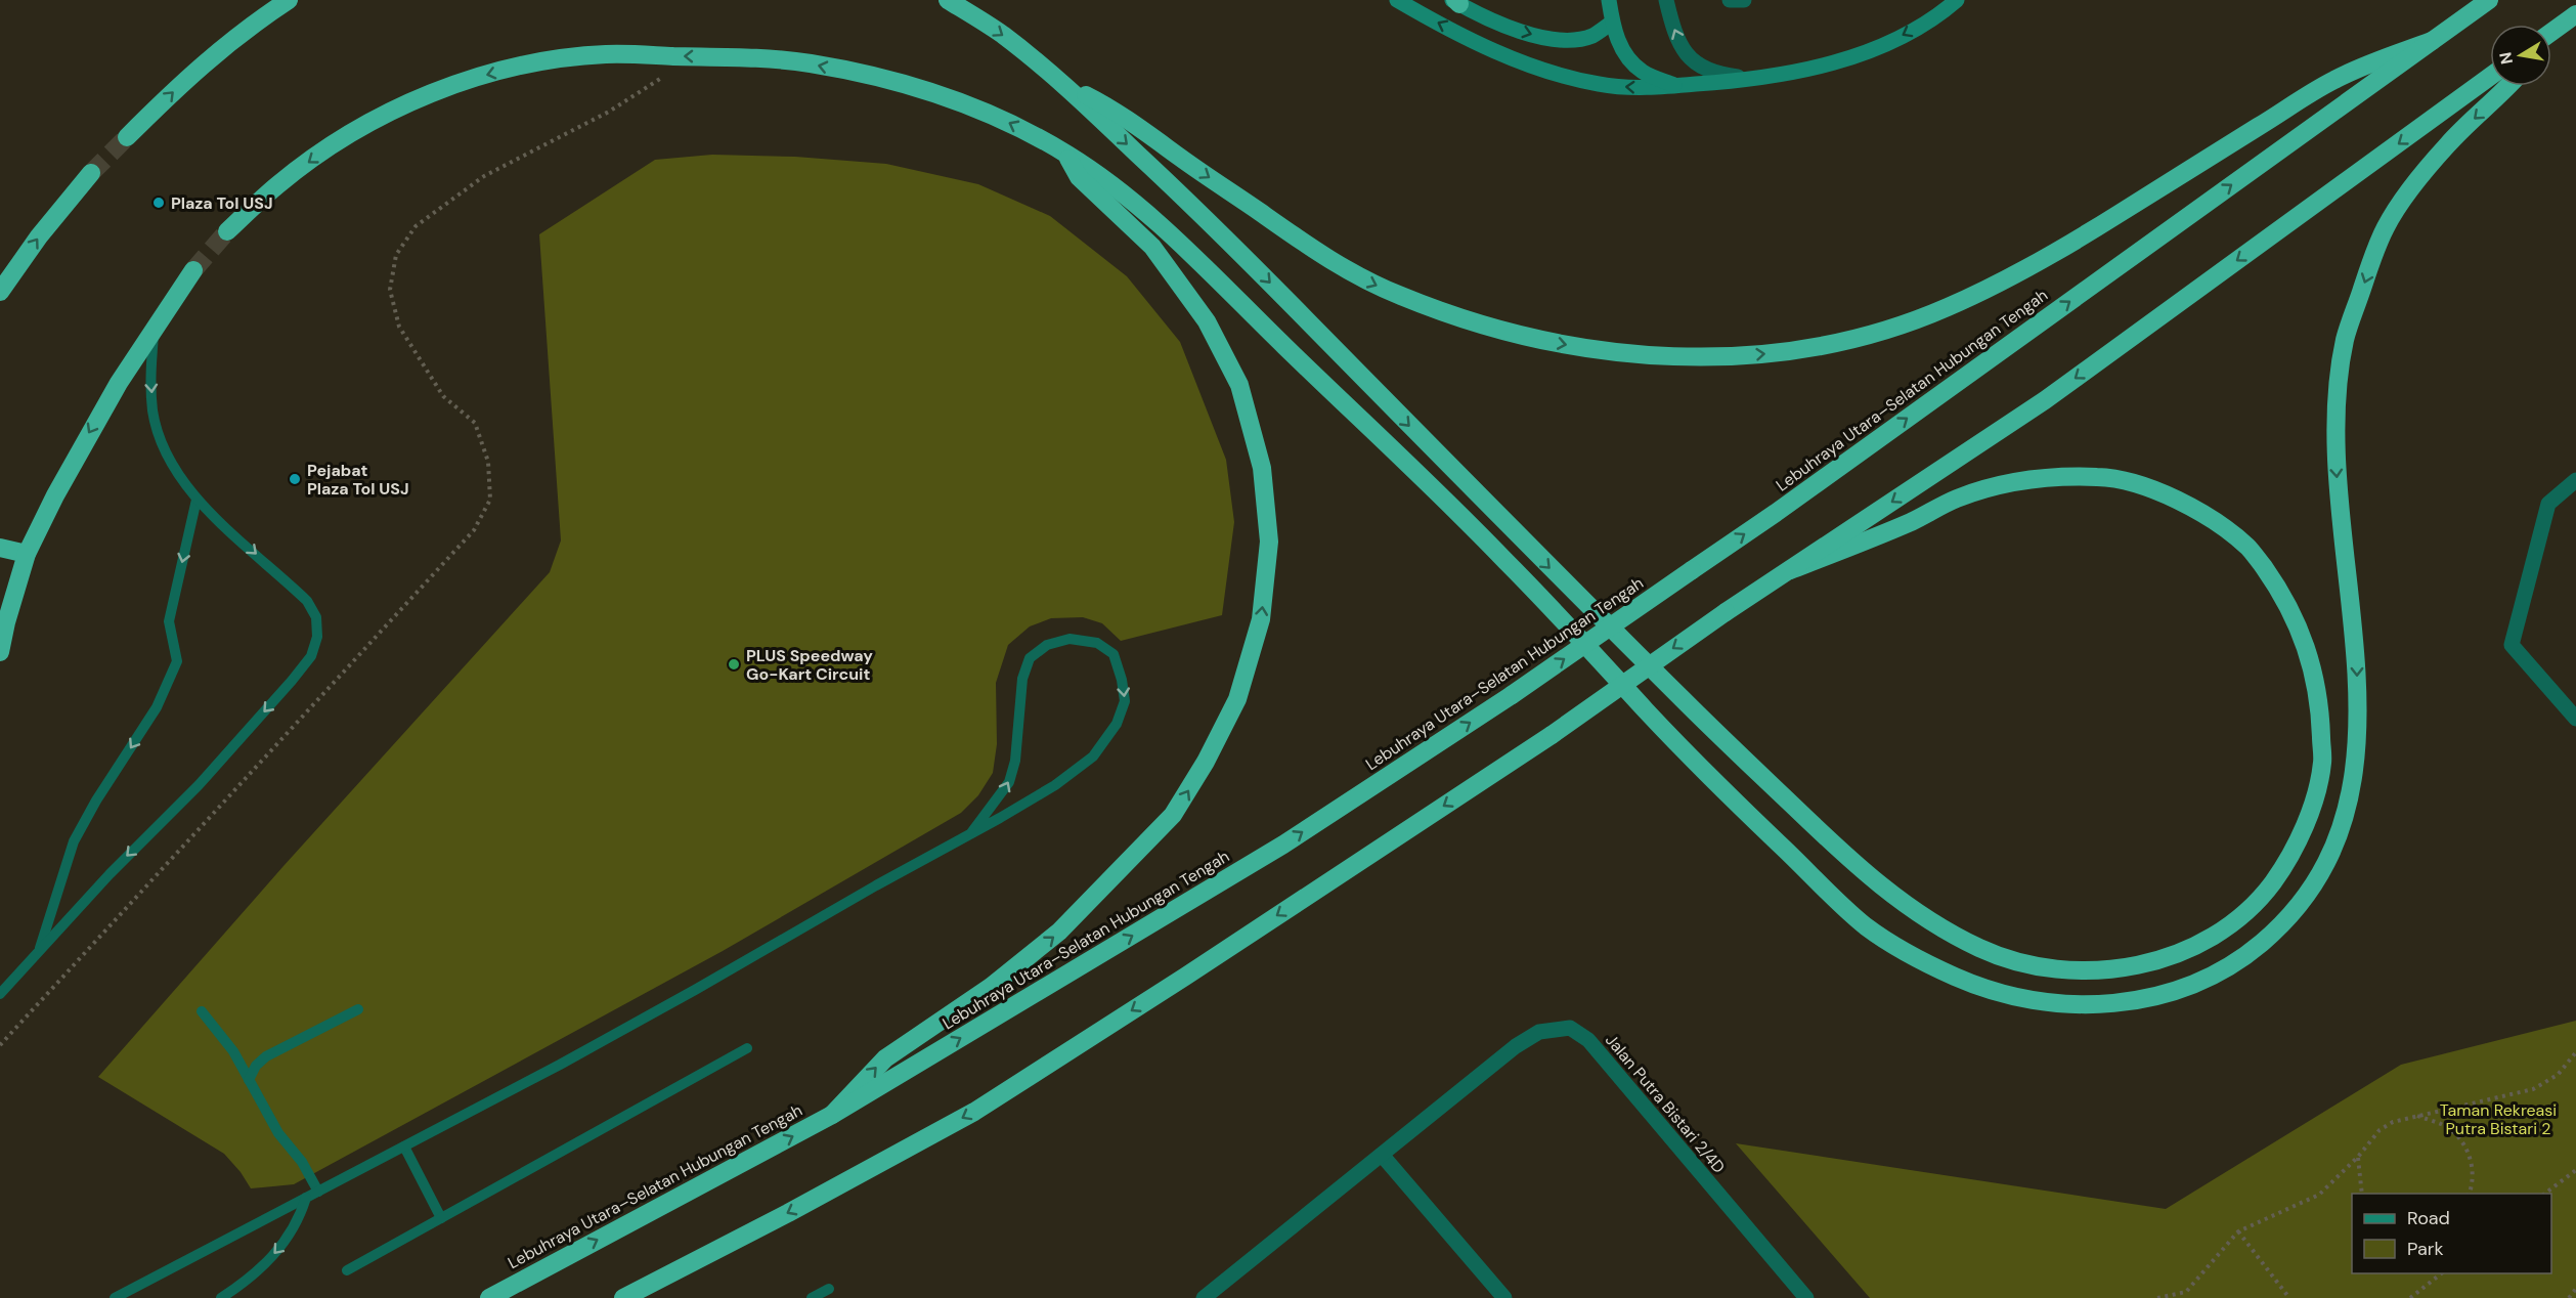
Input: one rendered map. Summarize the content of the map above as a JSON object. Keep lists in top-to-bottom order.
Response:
{
  "streets": {
    "highway": ["Lebuhraya Utara–Selatan Hubungan Tengah"],
    "street": ["Jalan Putra Bistari 2/4D"]
  },
  "parks": ["Taman Rekreasi Putra Bistari 2"],
  "places": ["Plaza Tol USJ", "Pejabat Plaza Tol USJ", "PLUS Speedway Go-Kart Circuit"],
  "legend": ["Road", "Park"],
  "north": "left"
}
